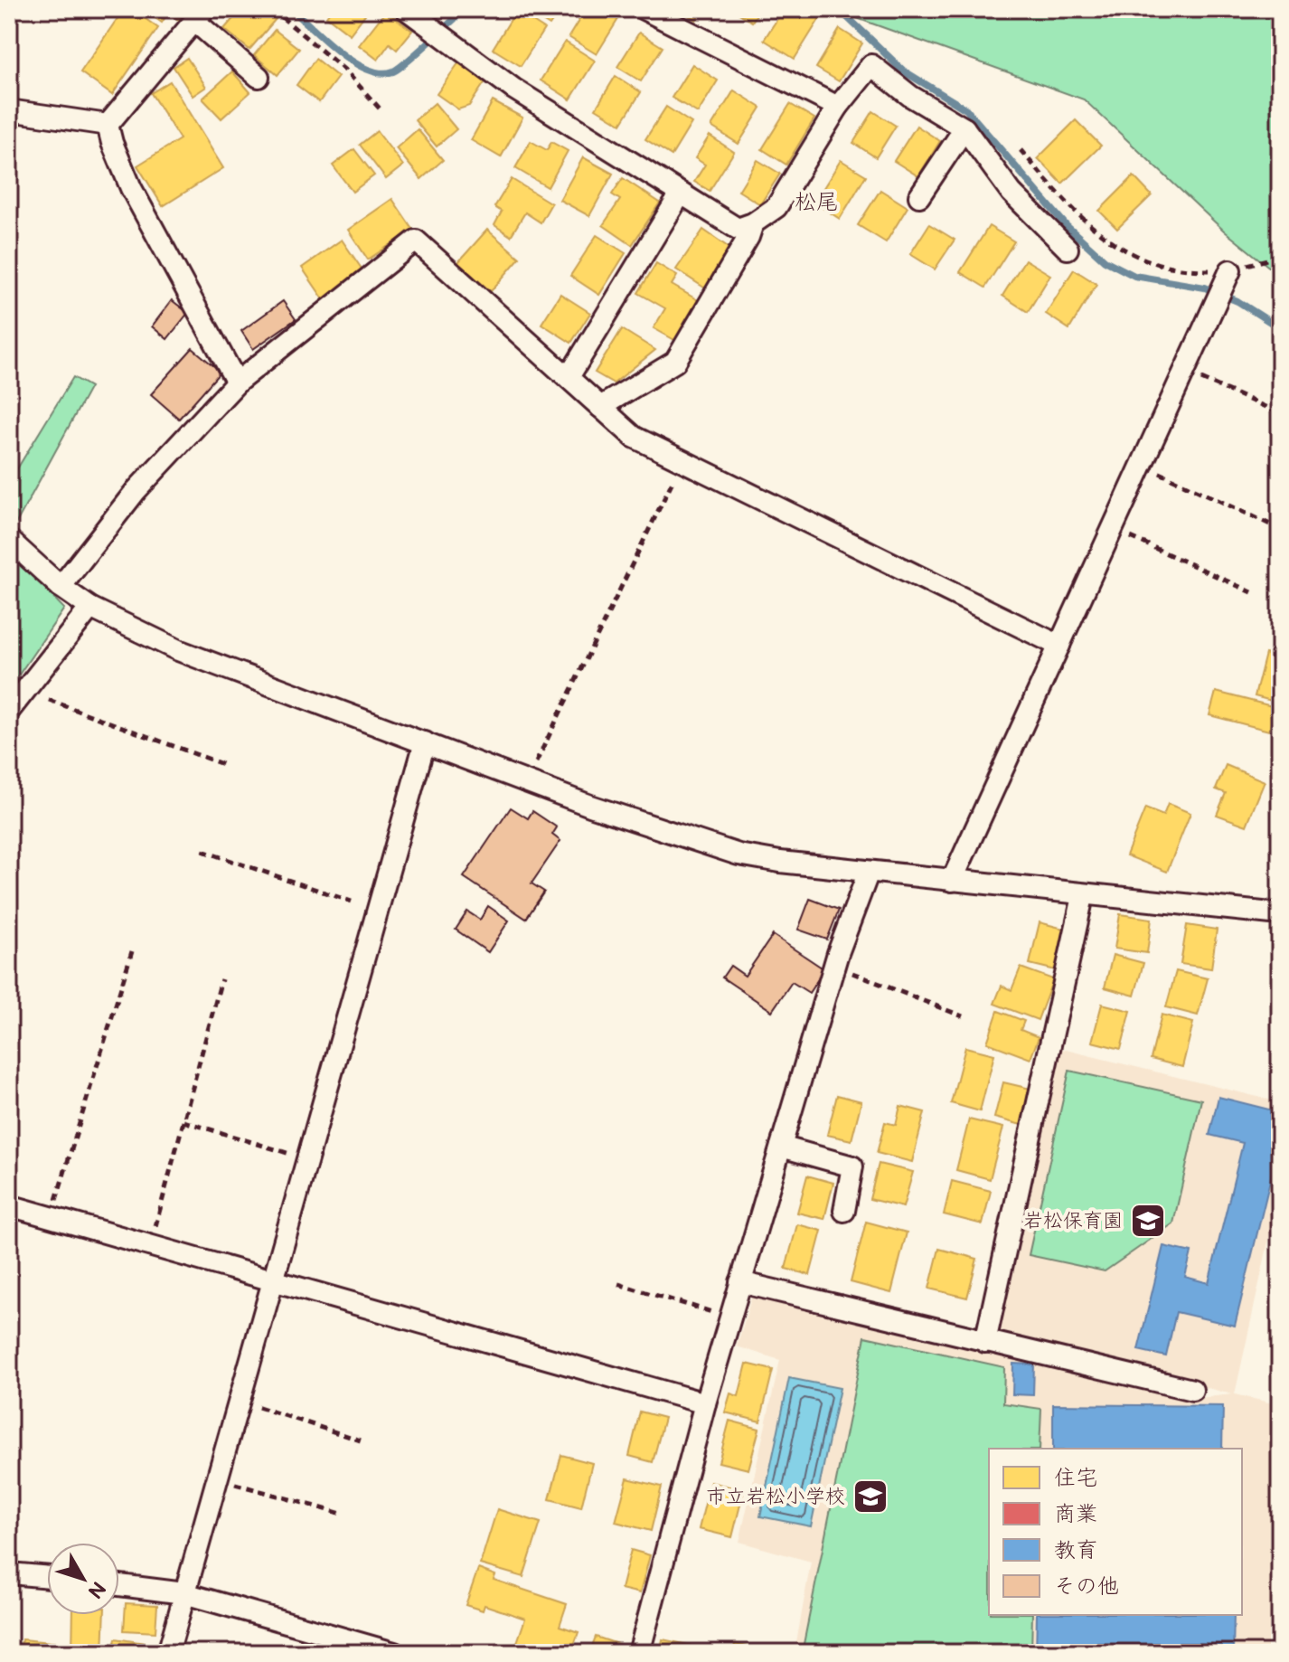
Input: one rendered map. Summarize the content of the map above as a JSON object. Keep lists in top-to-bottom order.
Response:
{
  "districts": ["松尾"],
  "places": {
    "school or university": ["岩松保育園", "市立岩松小学校"]
  },
  "legend": [
    "住宅",
    "商業",
    "教育",
    "その他"
  ],
  "north": "bottom right"
}
